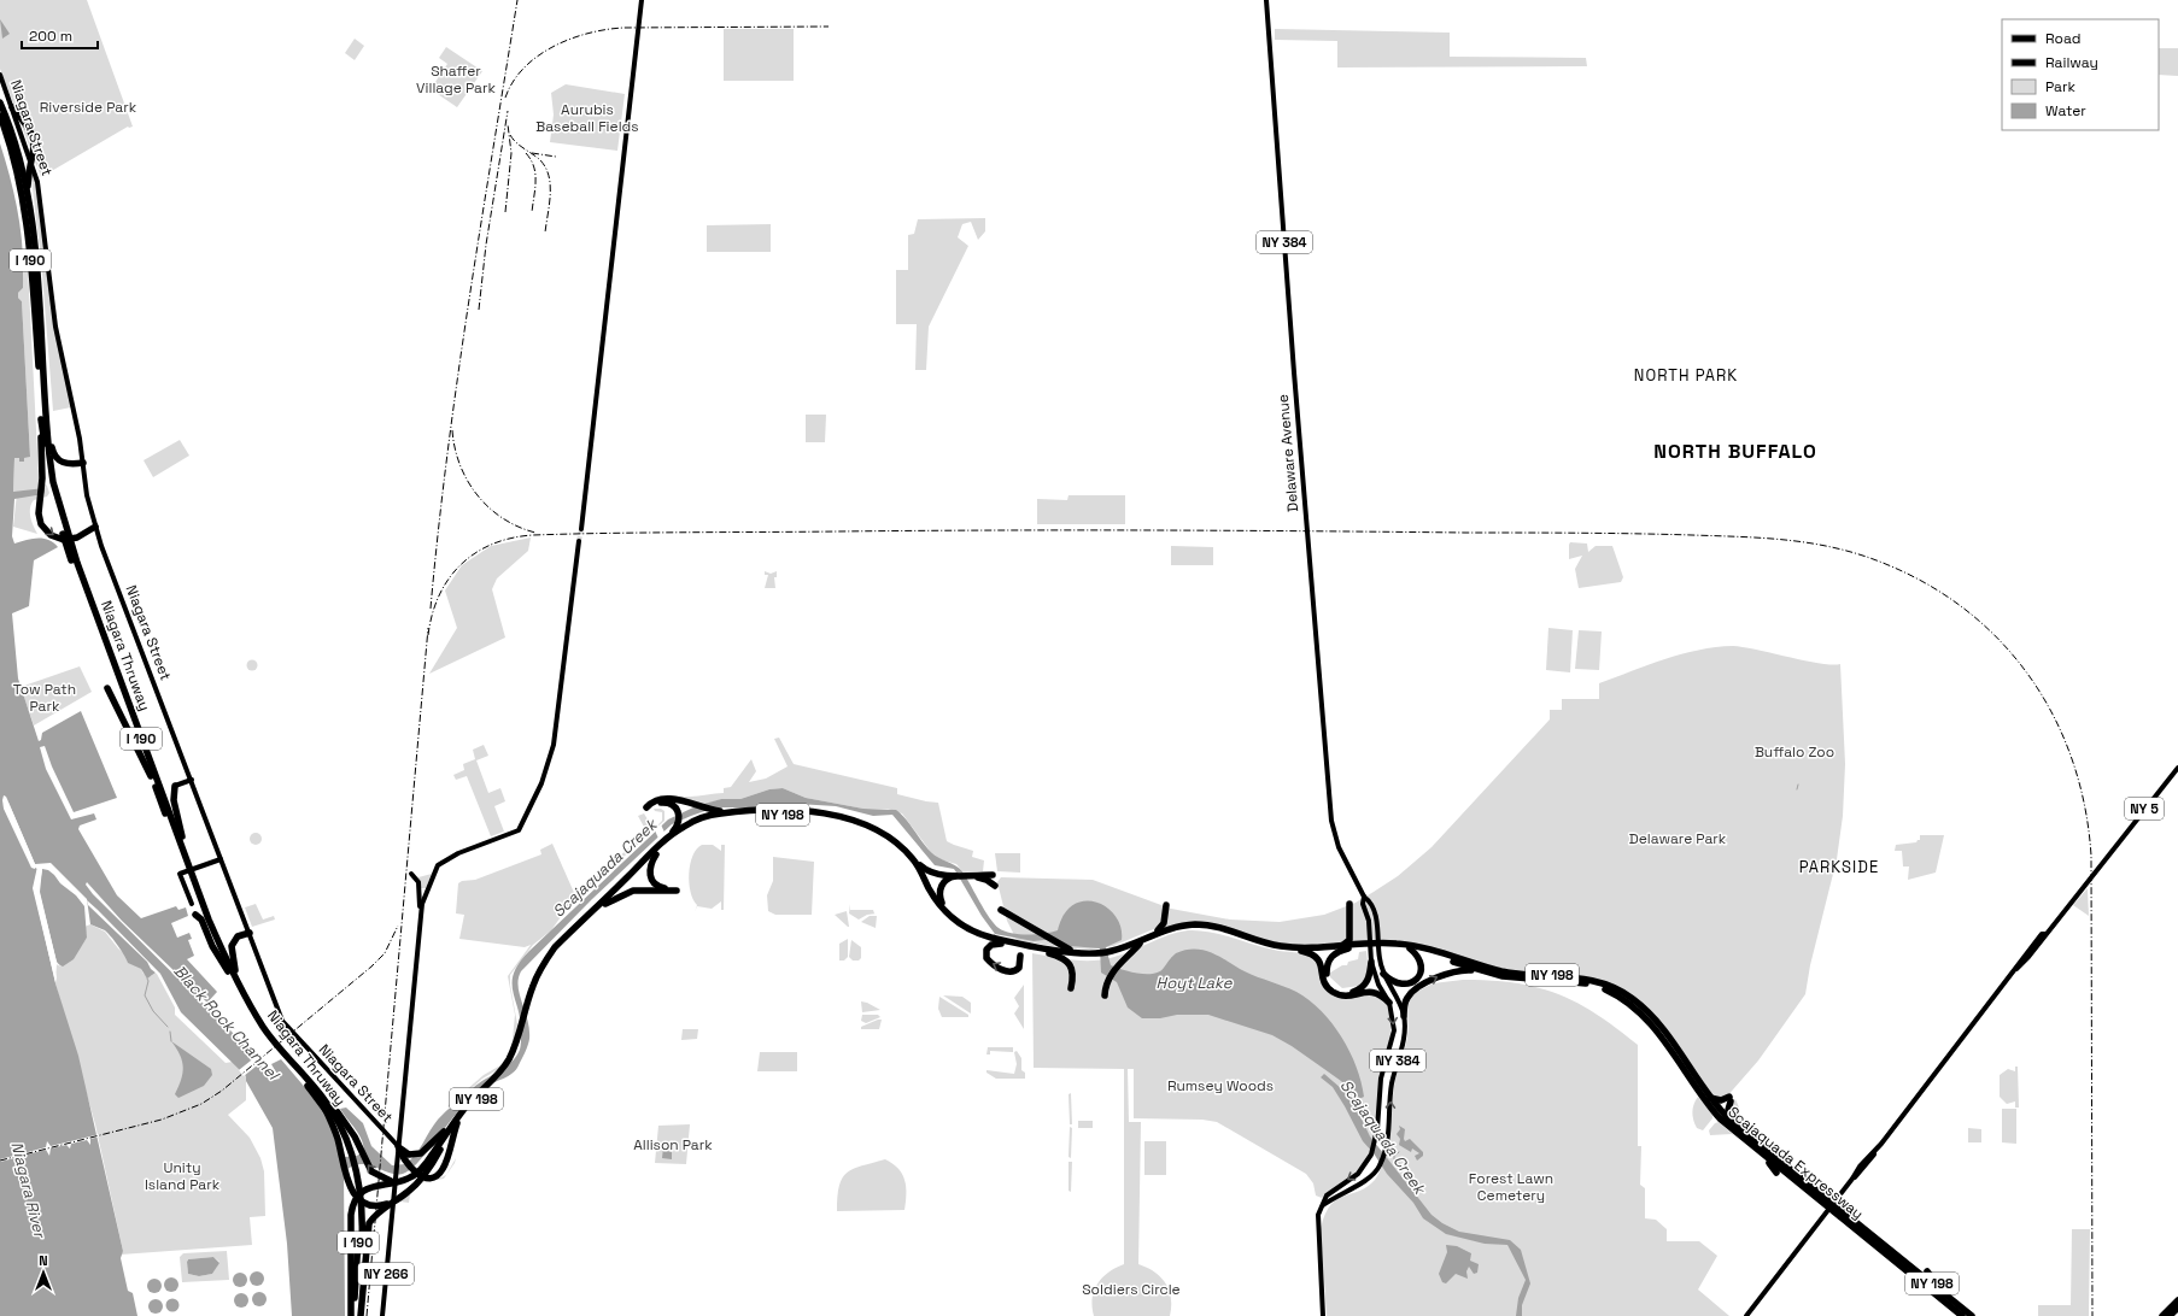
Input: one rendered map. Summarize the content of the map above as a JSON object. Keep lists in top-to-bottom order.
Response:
{
  "streets": {
    "highway": [
      "I 190",
      "Niagara Thruway",
      "NY 198",
      "Scajaquada Expressway"
    ],
    "main road": [
      "Niagara Street",
      "NY 384",
      "Delaware Avenue",
      "NY 5",
      "NY 266"
    ]
  },
  "crossings": [
    ["Niagara Street", "NY 266"],
    ["Niagara Thruway", "Scajaquada Expressway"]
  ],
  "districts": ["NORTH PARK", "NORTH BUFFALO", "PARKSIDE"],
  "water": [
    "Scajaquada Creek",
    "Hoyt Lake",
    "Black Rock Channel",
    "Niagara River"
  ],
  "parks": [
    "Shaffer Village Park",
    "Riverside Park",
    "Aurubis Baseball Fields",
    "Tow Path Park",
    "Buffalo Zoo",
    "Delaware Park",
    "Rumsey Woods",
    "Allison Park",
    "Unity Island Park",
    "Forest Lawn Cemetery",
    "Soldiers Circle"
  ],
  "legend": [
    "Road",
    "Railway",
    "Park",
    "Water"
  ],
  "scale_bar": "200 m",
  "north": "top"
}
